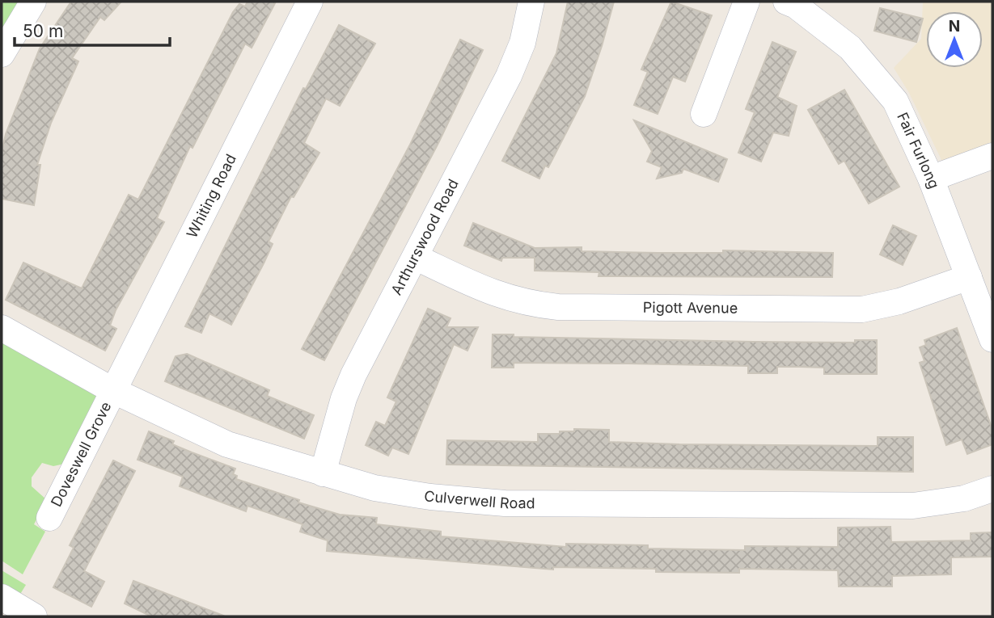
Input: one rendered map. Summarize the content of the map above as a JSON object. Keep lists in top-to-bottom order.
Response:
{
  "streets": {
    "street": [
      "Fair Furlong",
      "Whiting Road",
      "Arthurswood Road",
      "Pigott Avenue",
      "Doveswell Grove",
      "Culverwell Road"
    ]
  },
  "crossings": [
    ["Fair Furlong", "Pigott Avenue"],
    ["Whiting Road", "Doveswell Grove"],
    ["Whiting Road", "Culverwell Road"],
    ["Arthurswood Road", "Pigott Avenue"],
    ["Arthurswood Road", "Culverwell Road"],
    ["Doveswell Grove", "Culverwell Road"]
  ],
  "scale_bar": "50 m",
  "north": "top"
}
